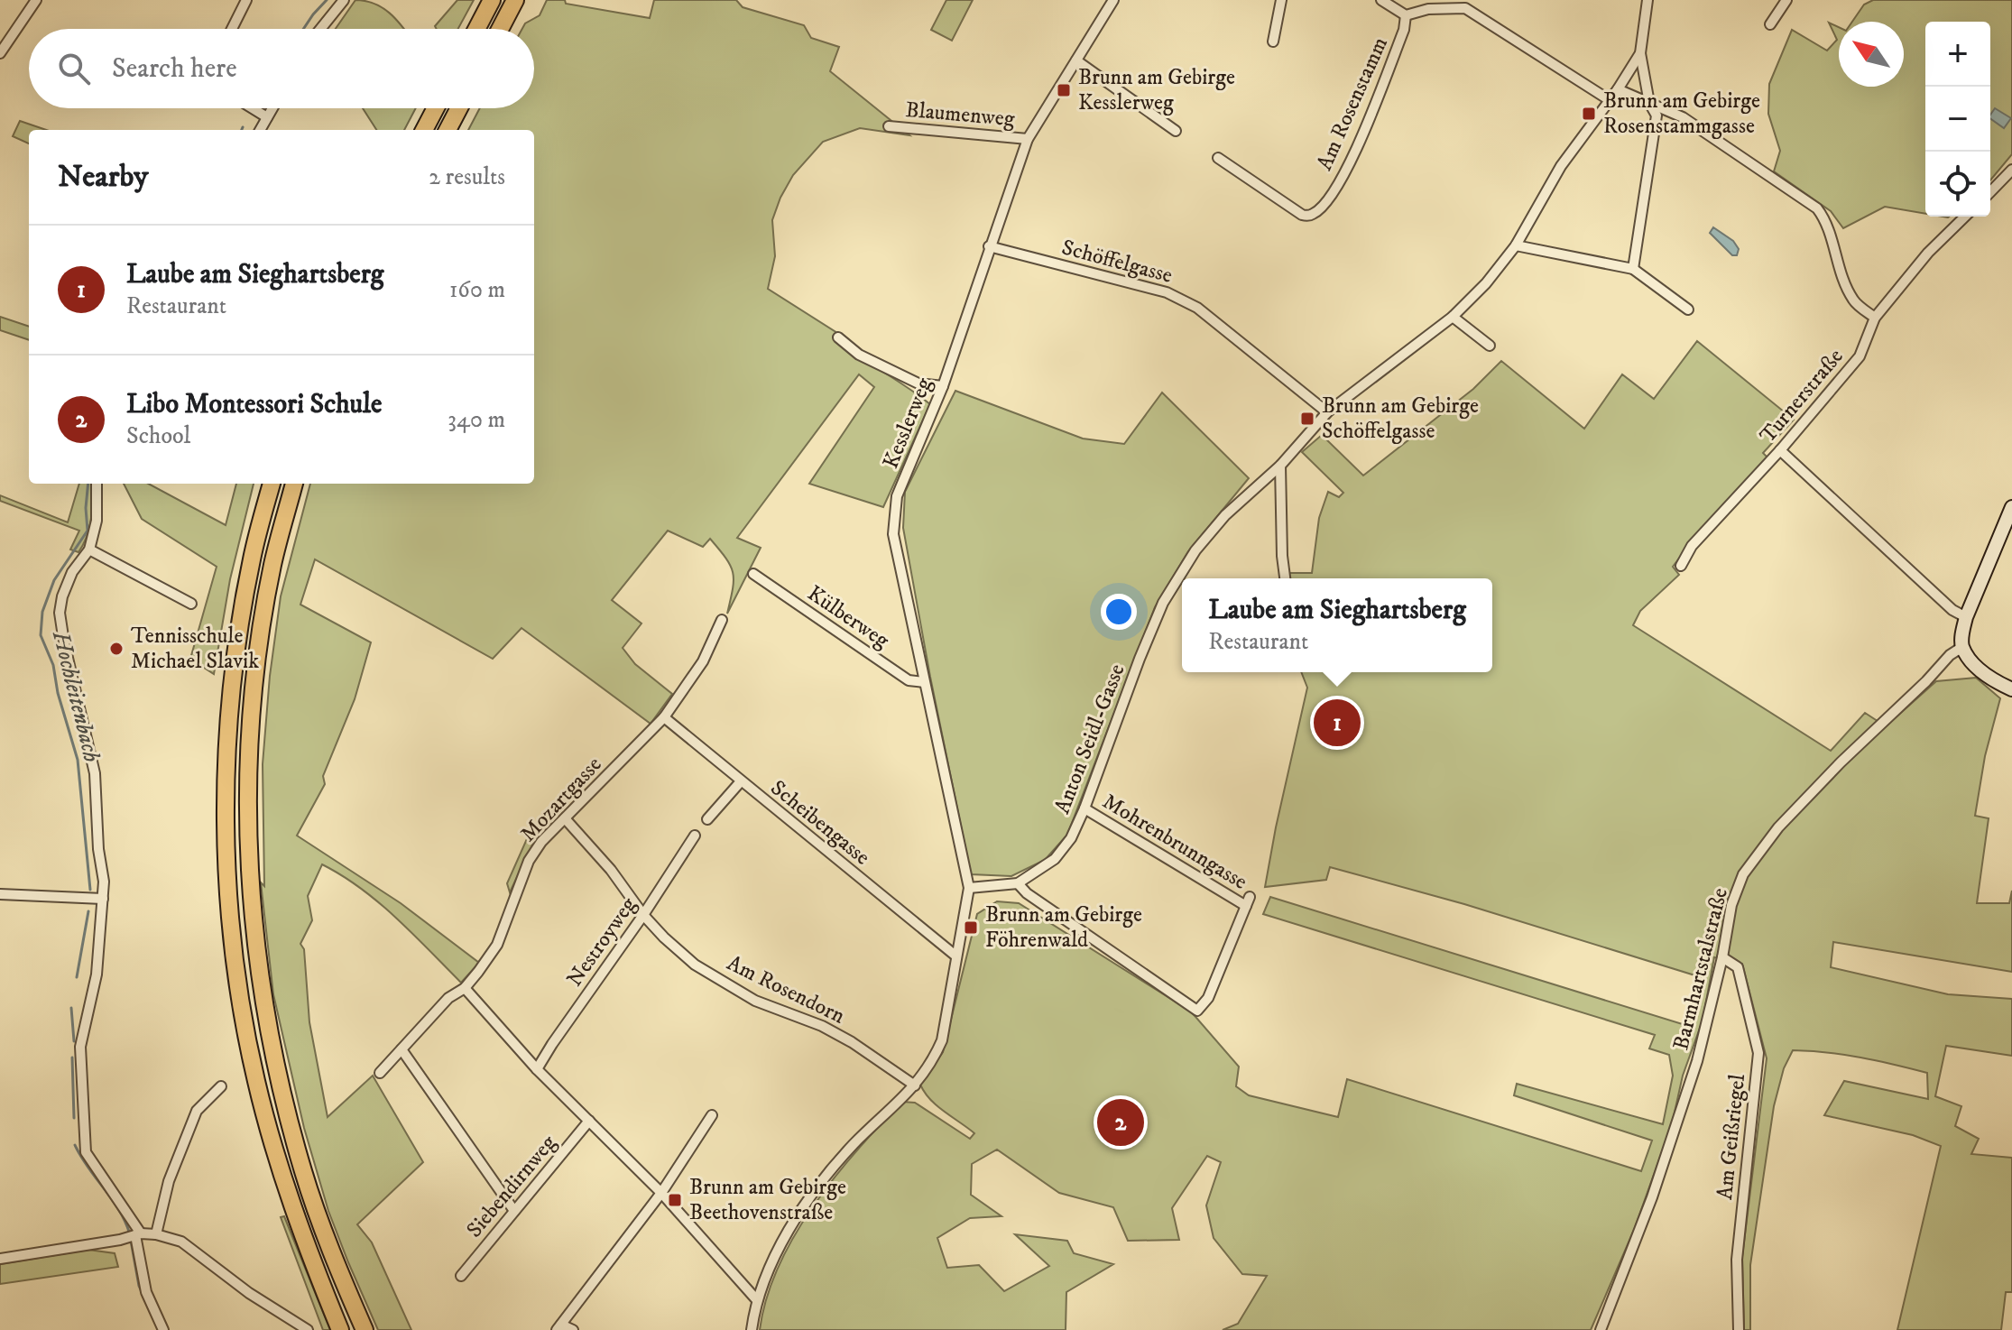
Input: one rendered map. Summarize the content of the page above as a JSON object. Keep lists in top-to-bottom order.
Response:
{
  "streets": {
    "street": [
      "Am Rosenstamm",
      "Blaumenweg",
      "Schöffelgasse",
      "Turnerstraße",
      "Kesslerweg",
      "Külberweg",
      "Anton Seidl-Gasse",
      "Mozartgasse",
      "Scheibengasse",
      "Mohrenbrunngasse",
      "Nestroyweg",
      "Barmhartstalstraße",
      "Am Rosendorn",
      "Am Geißriegel",
      "Siebendirnweg"
    ]
  },
  "crossings": [
    ["Blaumenweg", "Kesslerweg"],
    ["Schöffelgasse", "Kesslerweg"],
    ["Schöffelgasse", "Anton Seidl-Gasse"],
    ["Kesslerweg", "Külberweg"],
    ["Kesslerweg", "Anton Seidl-Gasse"],
    ["Anton Seidl-Gasse", "Mohrenbrunngasse"],
    ["Mozartgasse", "Scheibengasse"],
    ["Mozartgasse", "Am Rosendorn"],
    ["Nestroyweg", "Am Rosendorn"],
    ["Barmhartstalstraße", "Am Geißriegel"]
  ],
  "water": ["Hochleitenbach"],
  "places": {
    "transit": [
      "Brunn am Gebirge Kesslerweg",
      "Brunn am Gebirge Rosenstammgasse",
      "Brunn am Gebirge Schöffelgasse",
      "Brunn am Gebirge Föhrenwald",
      "Brunn am Gebirge Beethovenstraße"
    ],
    "other": ["Tennisschule Michael Slavik"]
  },
  "north": "top left",
  "page": {
    "map_buttons": ["+", "−"],
    "search": "Search here",
    "heading": ["Nearby", "2 results"],
    "list": [
      {
        "mark": "1",
        "name": "Laube am Sieghartsberg",
        "note": "Restaurant",
        "value": "160 m"
      },
      {
        "mark": "2",
        "name": "Libo Montessori Schule",
        "note": "School",
        "value": "340 m"
      }
    ],
    "popup": ["Laube am Sieghartsberg", "Restaurant"],
    "pins": ["1", "2"]
  }
}
